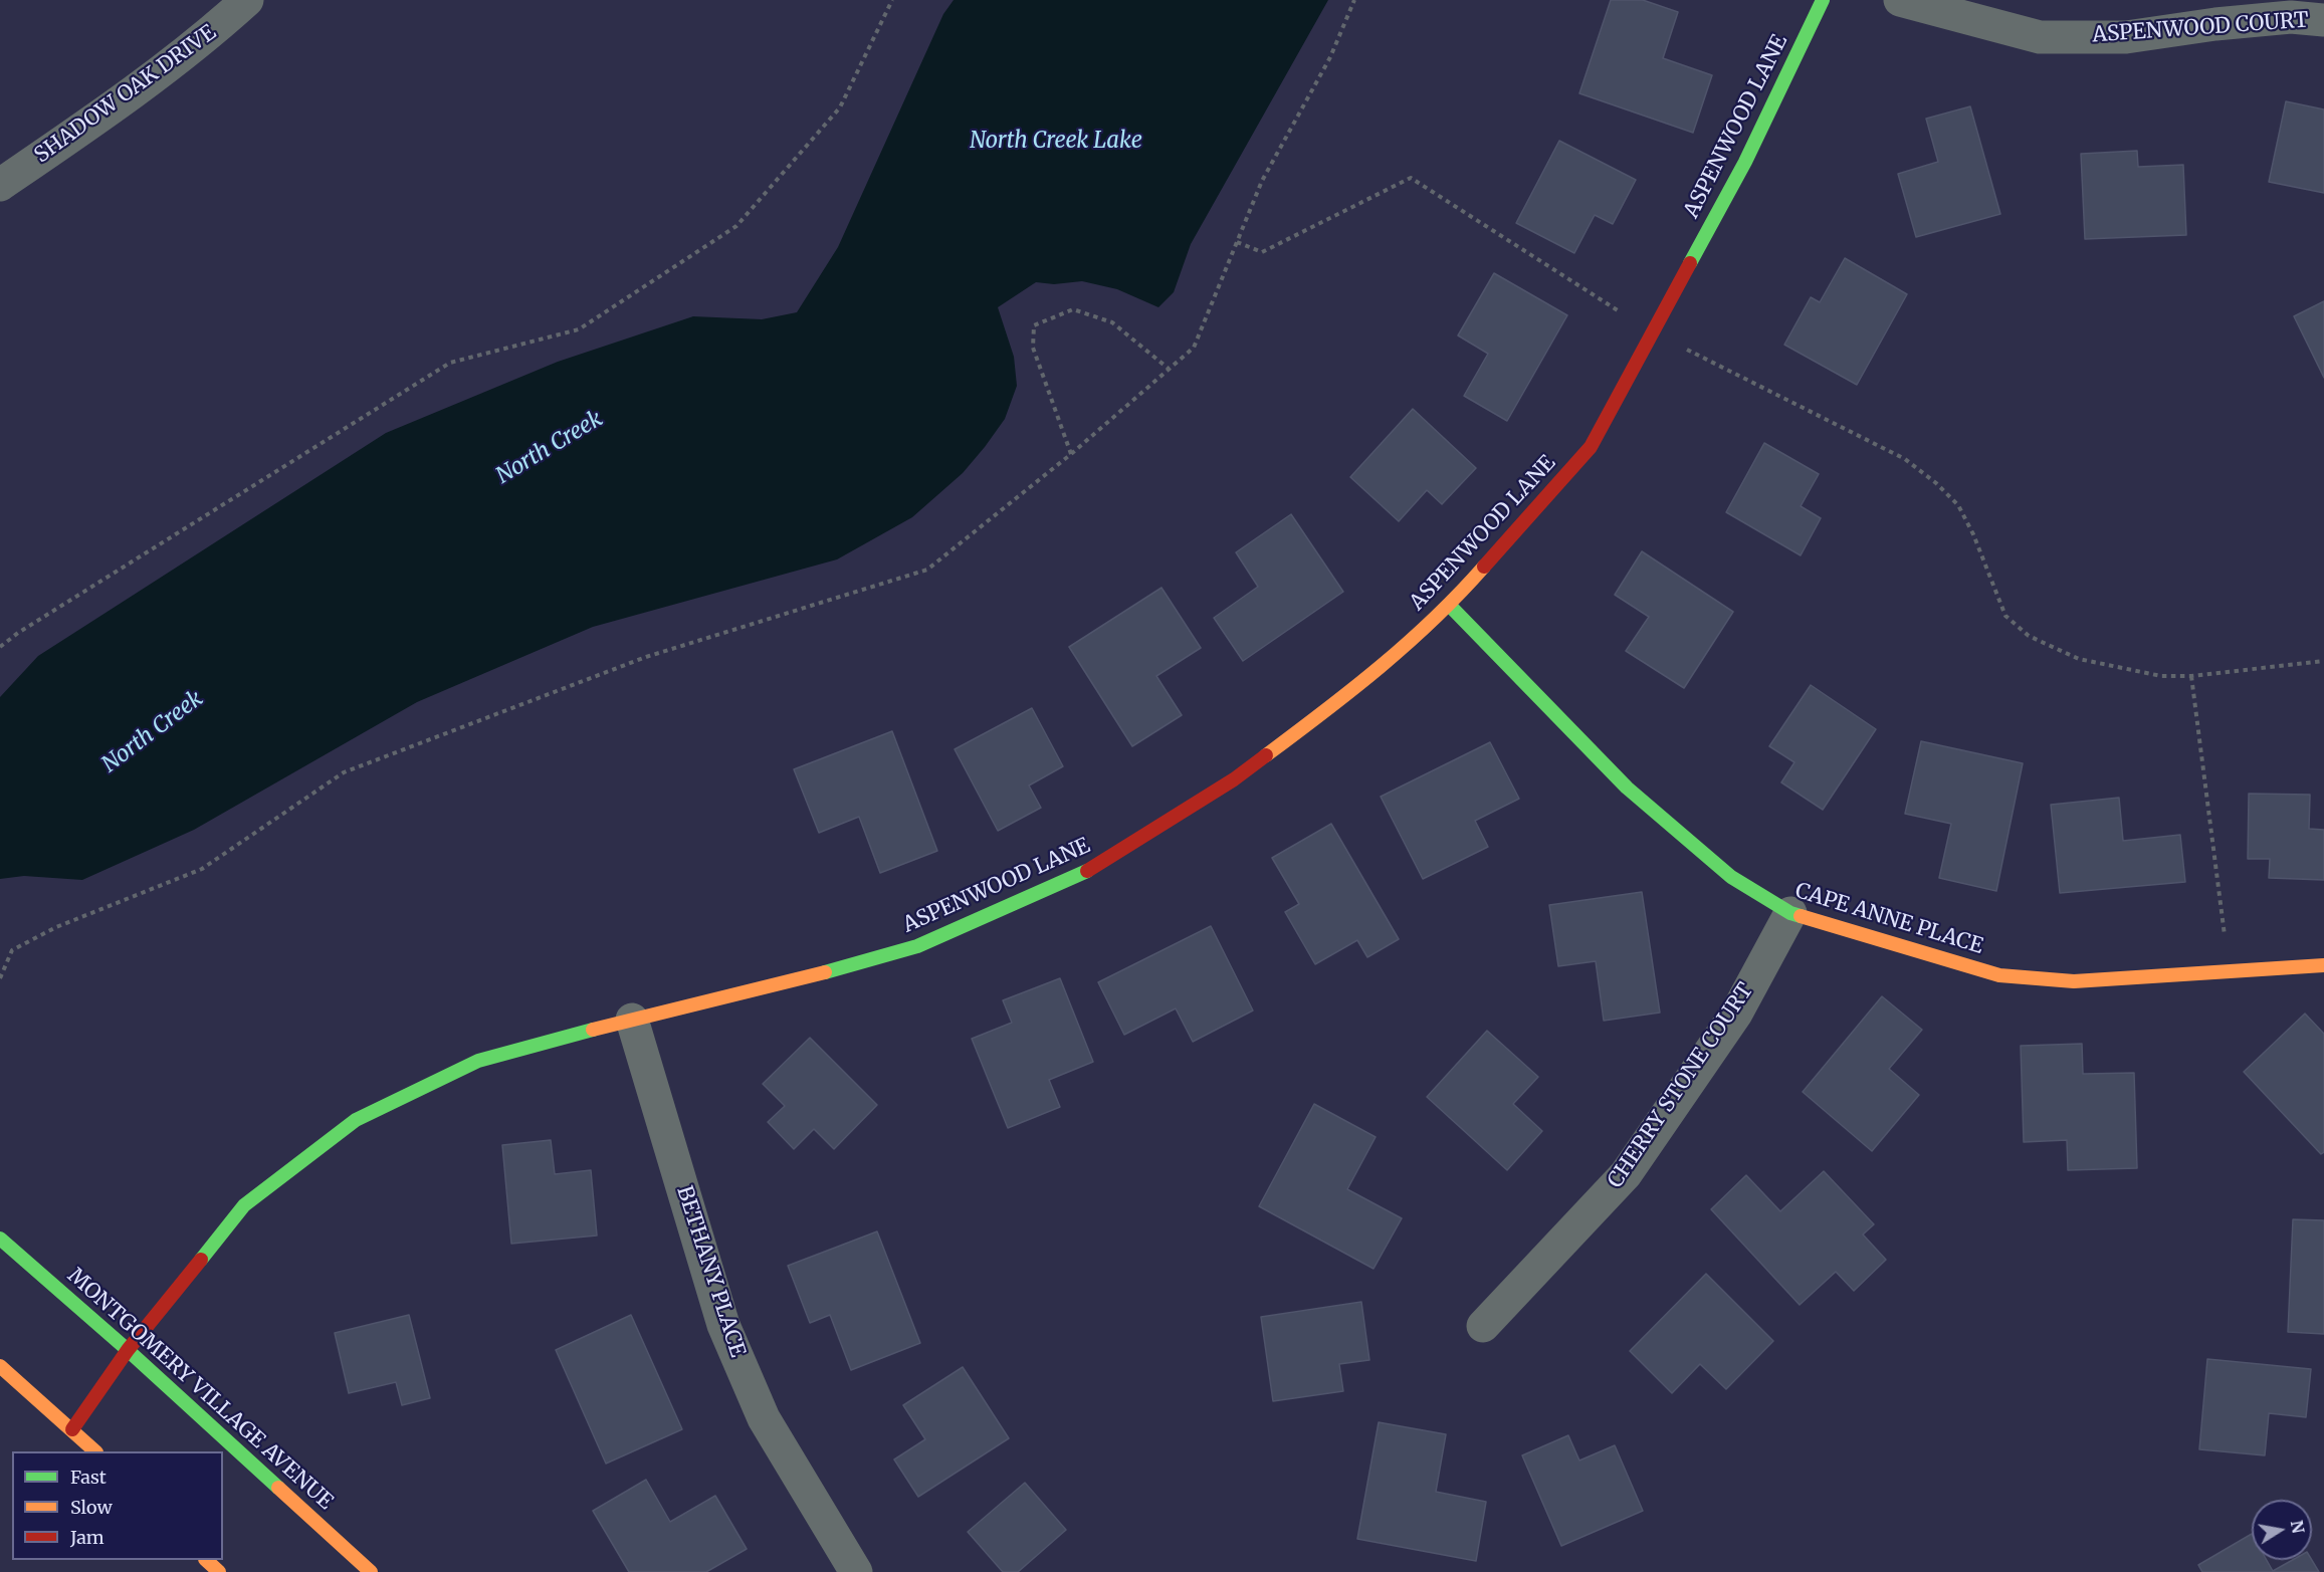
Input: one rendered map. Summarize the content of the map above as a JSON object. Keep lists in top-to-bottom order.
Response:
{
  "streets": {
    "street": [
      "ASPENWOOD COURT",
      "SHADOW OAK DRIVE",
      "ASPENWOOD LANE",
      "CAPE ANNE PLACE",
      "CHERRY STONE COURT",
      "BETHANY PLACE",
      "MONTGOMERY VILLAGE AVENUE"
    ]
  },
  "crossings": [
    ["ASPENWOOD LANE", "CAPE ANNE PLACE"],
    ["ASPENWOOD LANE", "BETHANY PLACE"],
    ["ASPENWOOD LANE", "MONTGOMERY VILLAGE AVENUE"],
    ["CAPE ANNE PLACE", "CHERRY STONE COURT"]
  ],
  "water": ["North Creek Lake", "North Creek"],
  "legend": ["Fast", "Slow", "Jam"],
  "north": "right"
}
